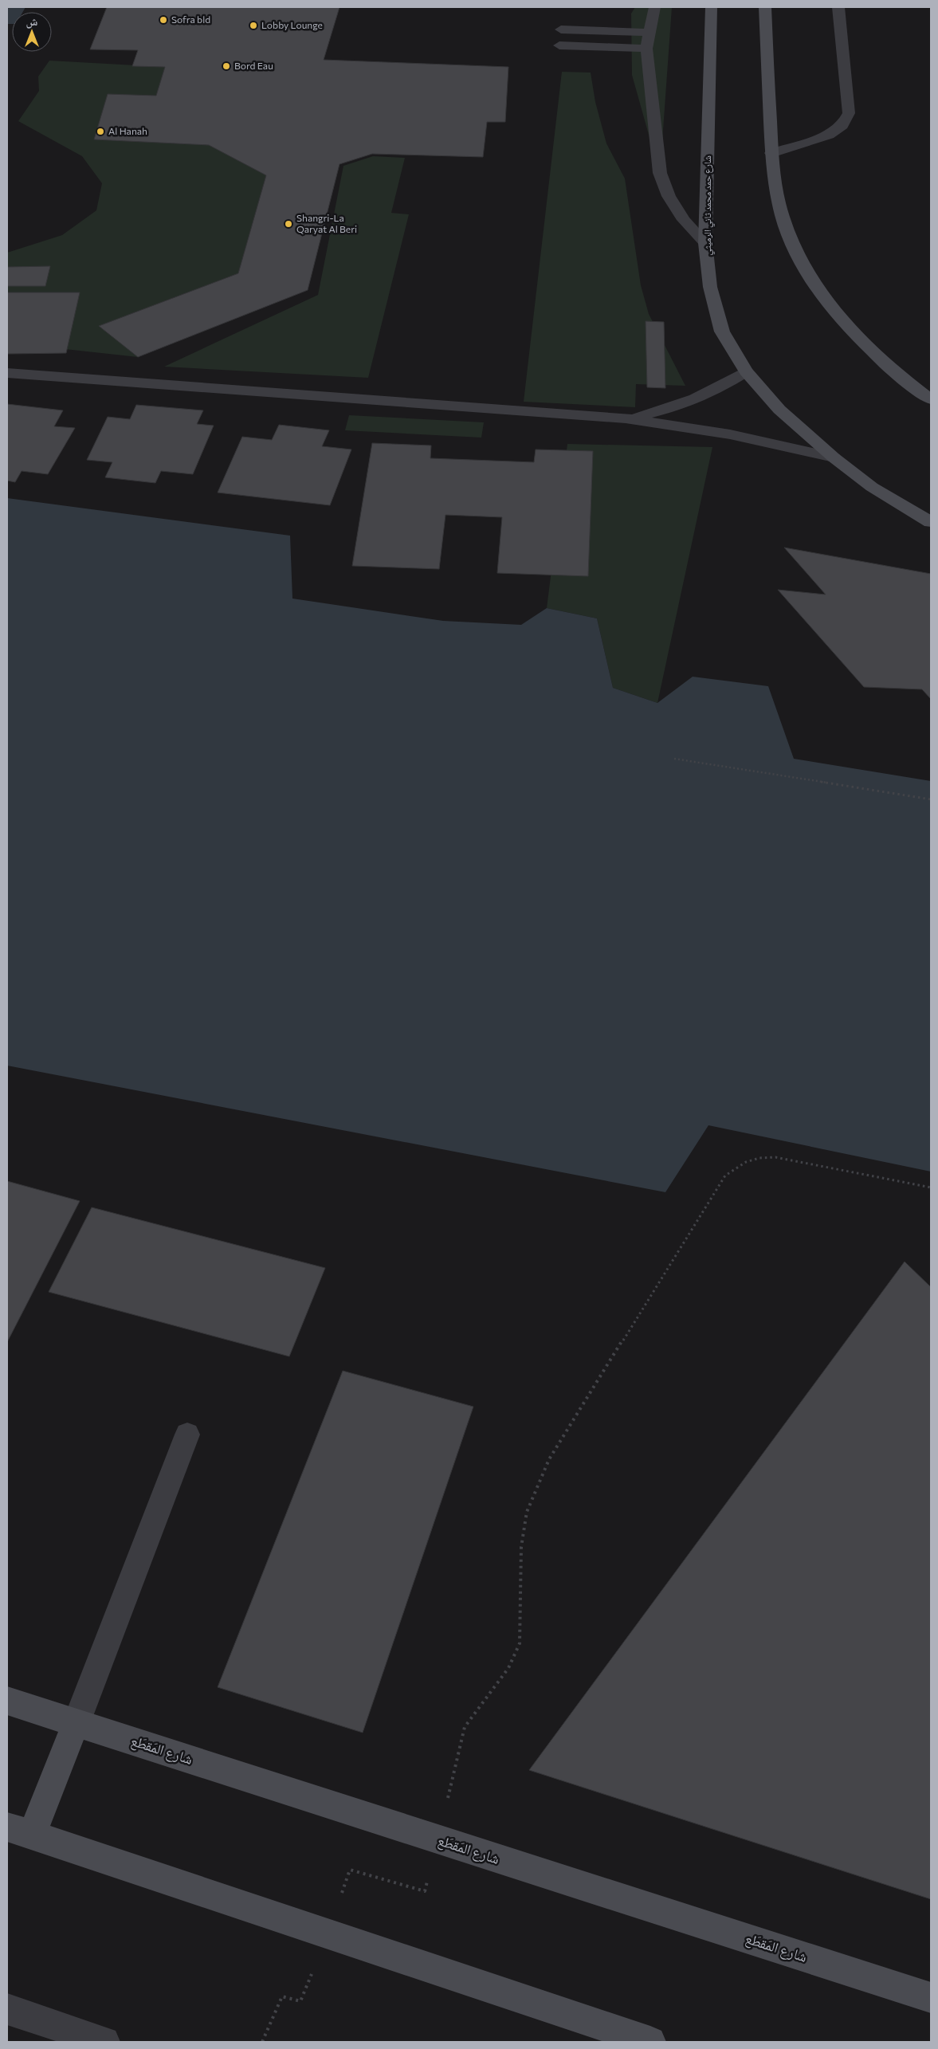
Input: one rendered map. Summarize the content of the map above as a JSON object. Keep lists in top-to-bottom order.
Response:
{
  "streets": {
    "main road": ["شارع حمد محمد ثاني الرميثي", "شارع المَقطَع"]
  },
  "places": [
    "Sofra bld",
    "Lobby Lounge",
    "Bord Eau",
    "Al Hanah",
    "Shangri-La Qaryat Al Beri"
  ],
  "north": "top"
}
